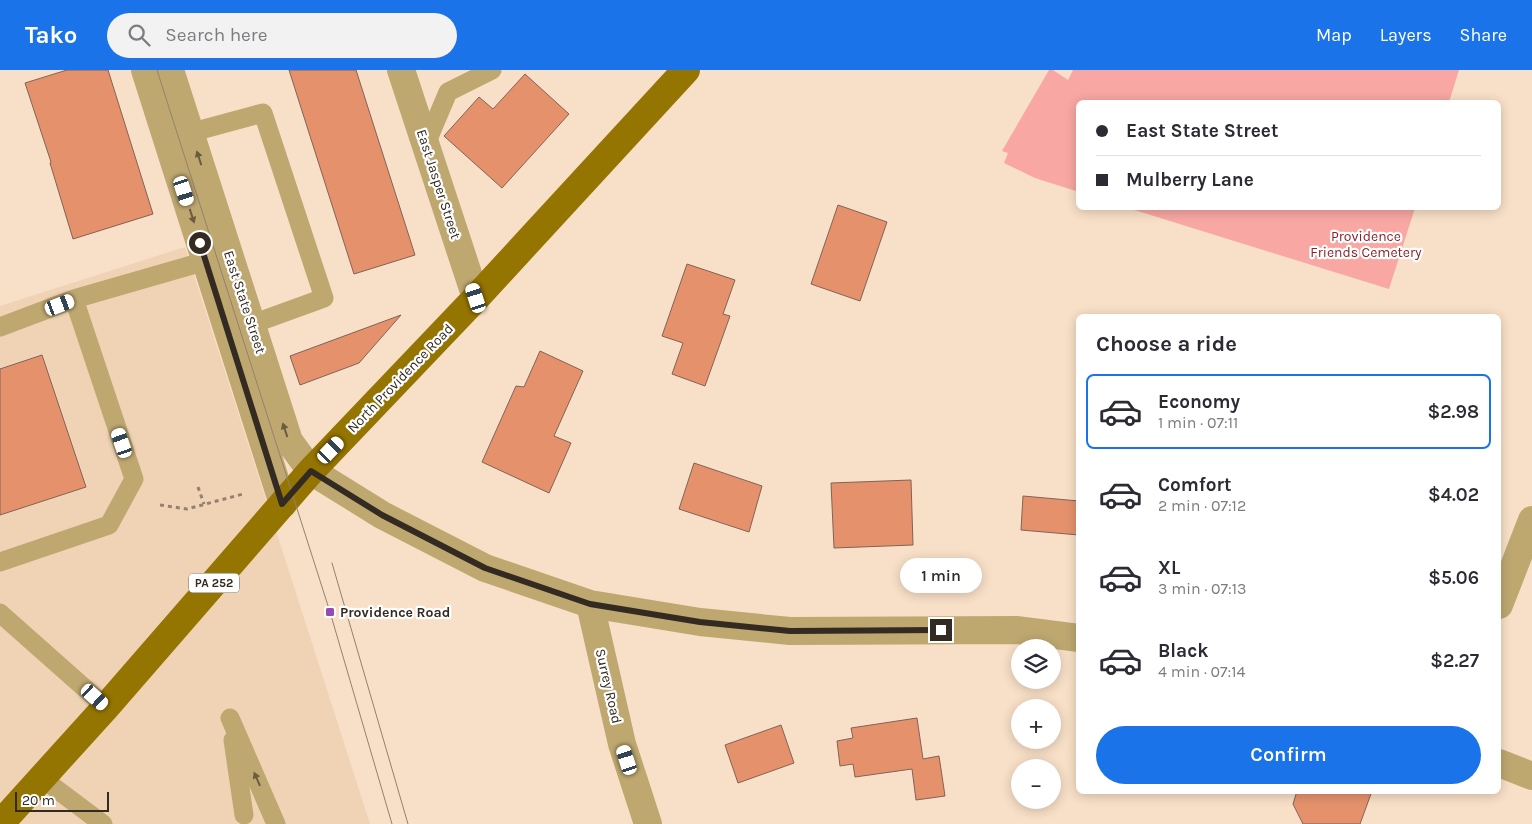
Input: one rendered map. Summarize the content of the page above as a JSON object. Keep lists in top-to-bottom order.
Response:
{
  "streets": {
    "main road": ["North Providence Road", "PA 252"],
    "street": ["East Jasper Street", "East State Street", "Surrey Road"]
  },
  "crossings": [
    ["East Jasper Street", "North Providence Road"],
    ["East State Street", "North Providence Road"]
  ],
  "parks": ["Providence Friends Cemetery"],
  "places": {
    "transit": ["Providence Road"]
  },
  "scale_bar": "20 m",
  "page": {
    "header": "Tako",
    "search": "Search here",
    "nav": ["Map", "Layers", "Share"],
    "banner": ["East State Street", "Mulberry Lane"],
    "heading": "Choose a ride",
    "list": [
      {
        "name": "Economy",
        "note": "1 min · 07:11",
        "value": "$2.98"
      },
      {
        "name": "Comfort",
        "note": "2 min · 07:12",
        "value": "$4.02"
      },
      {
        "name": "XL",
        "note": "3 min · 07:13",
        "value": "$5.06"
      },
      {
        "name": "Black",
        "note": "4 min · 07:14",
        "value": "$2.27"
      }
    ],
    "bubble": "1 min",
    "map_buttons": ["+", "−"],
    "buttons": "Confirm",
    "scale": "20 m"
  }
}
